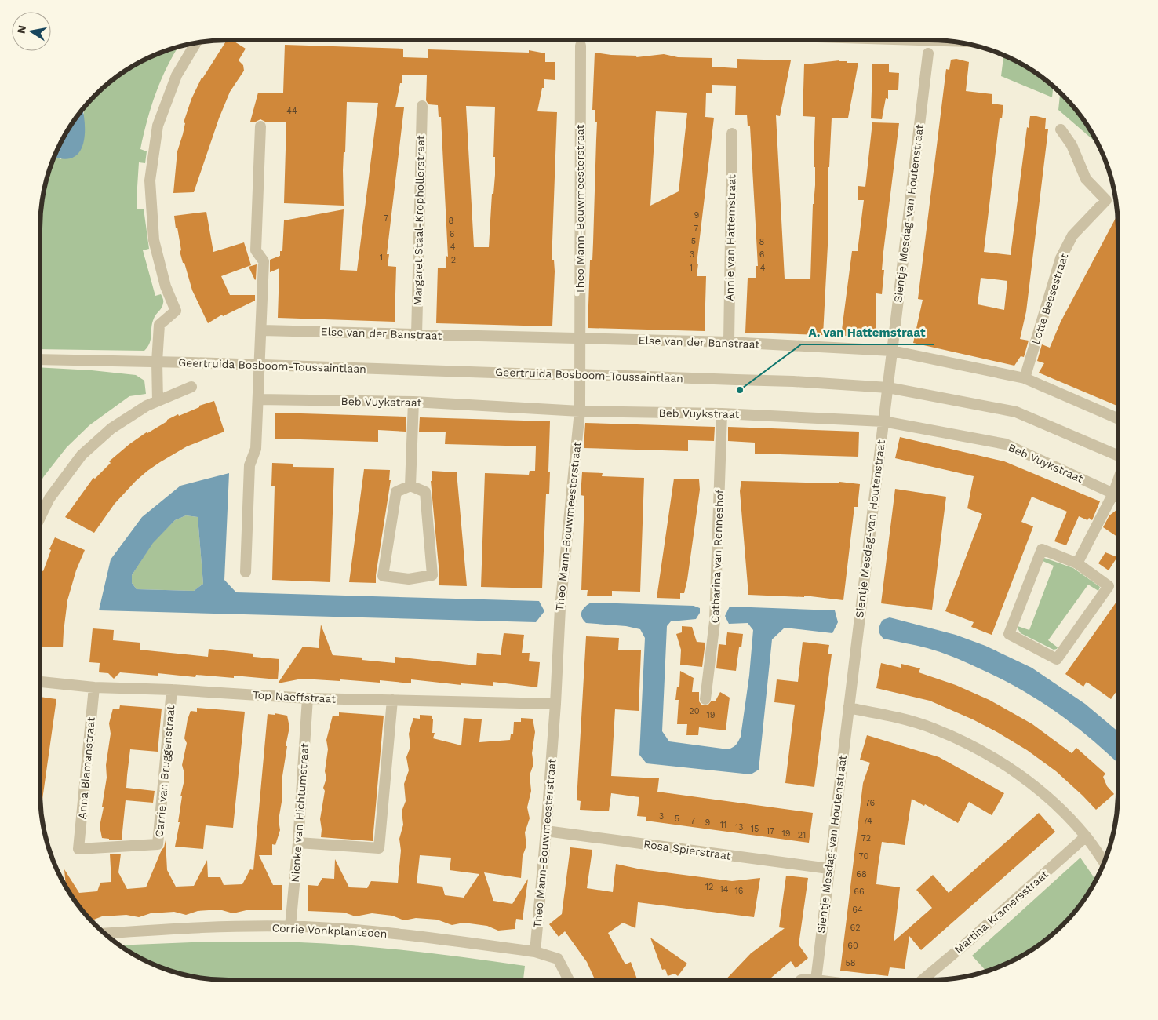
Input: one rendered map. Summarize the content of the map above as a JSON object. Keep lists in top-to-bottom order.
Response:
{
  "streets": {
    "street": [
      "Theo Mann-Bouwmeesterstraat",
      "Sientje Mesdag-van Houtenstraat",
      "Margaret Staal-Krophollerstraat",
      "Annie van Hattemstraat",
      "Lotte Beesestraat",
      "Else van der Banstraat",
      "Geertruida Bosboom-Toussaintlaan",
      "Beb Vuykstraat",
      "Catharina van Renneshof",
      "Top Naeffstraat",
      "Anna Blamanstraat",
      "Carrie van Bruggenstraat",
      "Nienke van Hichtumstraat",
      "Rosa Spierstraat",
      "Martina Kramersstraat",
      "Corrie Vonkplantsoen"
    ]
  },
  "crossings": [
    ["Theo Mann-Bouwmeesterstraat", "Else van der Banstraat"],
    ["Theo Mann-Bouwmeesterstraat", "Geertruida Bosboom-Toussaintlaan"],
    ["Theo Mann-Bouwmeesterstraat", "Beb Vuykstraat"],
    ["Theo Mann-Bouwmeesterstraat", "Top Naeffstraat"],
    ["Theo Mann-Bouwmeesterstraat", "Rosa Spierstraat"],
    ["Theo Mann-Bouwmeesterstraat", "Corrie Vonkplantsoen"],
    ["Sientje Mesdag-van Houtenstraat", "Else van der Banstraat"],
    ["Sientje Mesdag-van Houtenstraat", "Geertruida Bosboom-Toussaintlaan"],
    ["Sientje Mesdag-van Houtenstraat", "Beb Vuykstraat"],
    ["Sientje Mesdag-van Houtenstraat", "Rosa Spierstraat"],
    ["Margaret Staal-Krophollerstraat", "Else van der Banstraat"],
    ["Annie van Hattemstraat", "Else van der Banstraat"],
    ["Lotte Beesestraat", "Else van der Banstraat"],
    ["Beb Vuykstraat", "Catharina van Renneshof"],
    ["Top Naeffstraat", "Anna Blamanstraat"],
    ["Top Naeffstraat", "Carrie van Bruggenstraat"],
    ["Top Naeffstraat", "Nienke van Hichtumstraat"],
    ["Anna Blamanstraat", "Carrie van Bruggenstraat"],
    ["Nienke van Hichtumstraat", "Corrie Vonkplantsoen"]
  ],
  "places": ["A. van Hattemstraat"],
  "house_numbers": [
    "44",
    "9",
    "7",
    "8",
    "7",
    "6",
    "5",
    "8",
    "4",
    "3",
    "6",
    "1",
    "2",
    "1",
    "4",
    "20",
    "19",
    "76",
    "3",
    "5",
    "7",
    "74",
    "9",
    "11",
    "13",
    "15",
    "17",
    "19",
    "21",
    "72",
    "70",
    "68",
    "12",
    "14",
    "16",
    "66",
    "64",
    "62",
    "60",
    "58"
  ],
  "north": "left"
}
